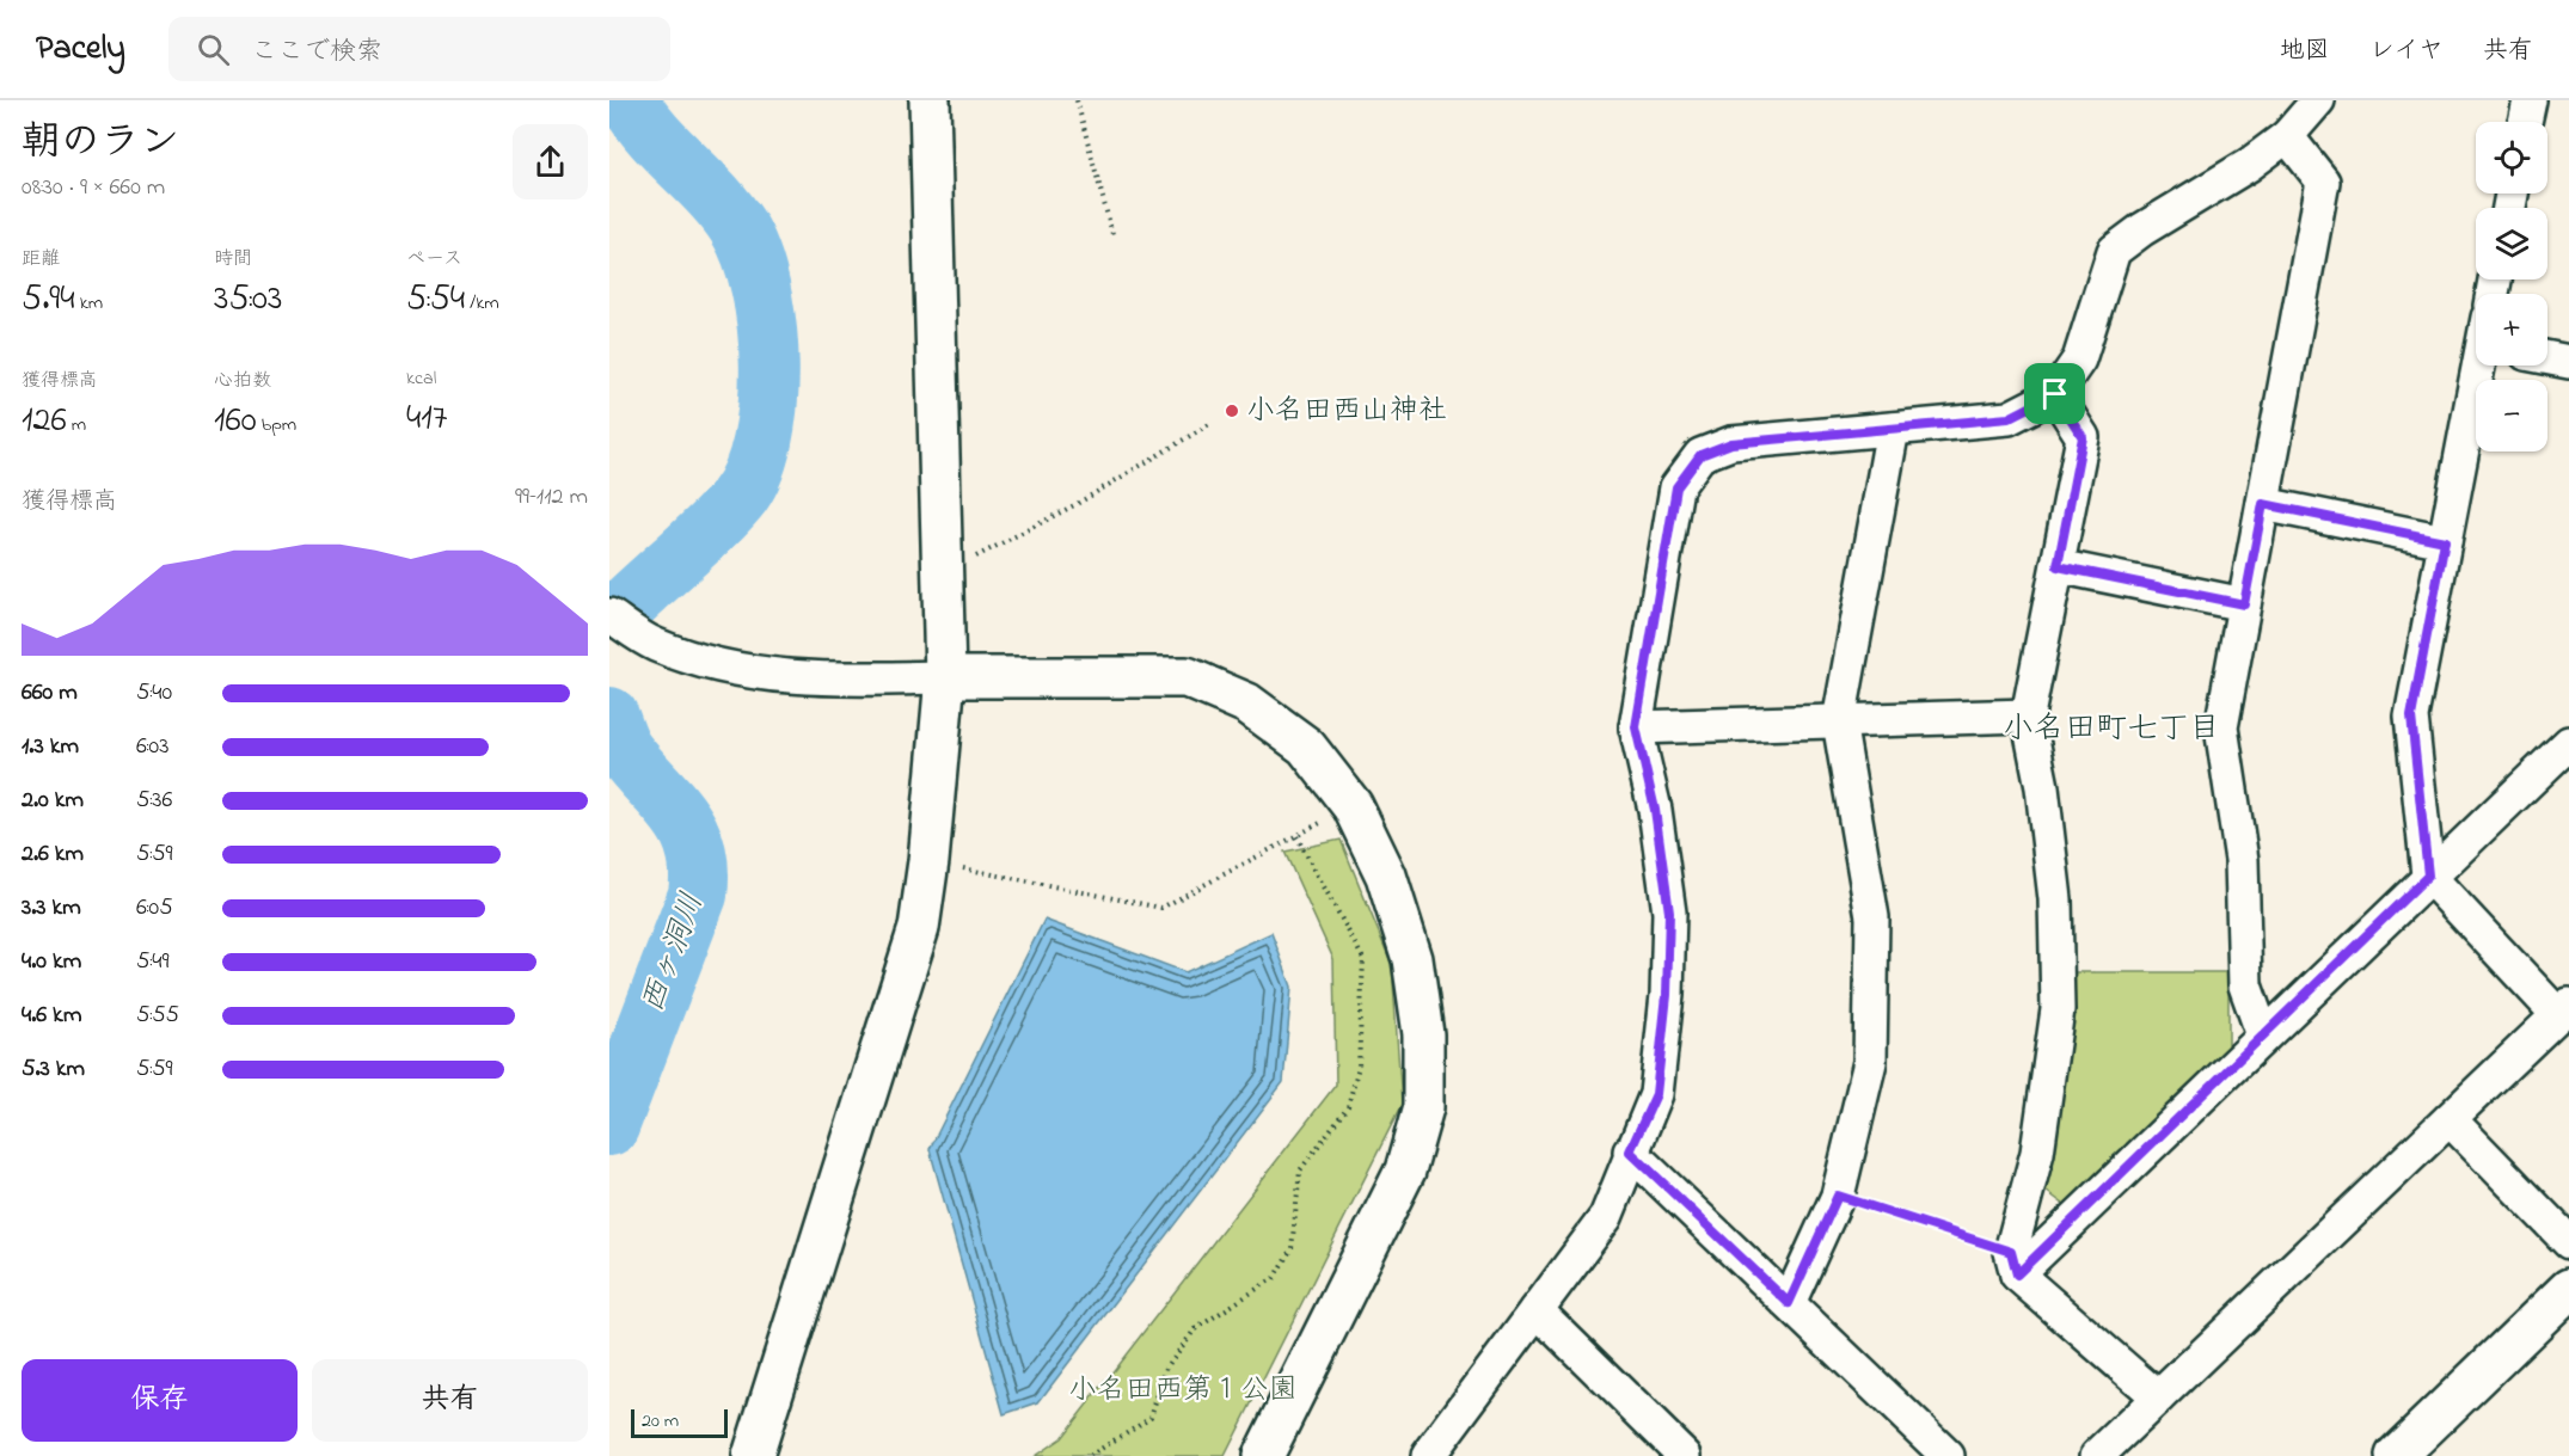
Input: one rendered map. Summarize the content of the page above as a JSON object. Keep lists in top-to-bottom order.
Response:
{
  "districts": ["小名田町七丁目"],
  "water": ["西ヶ洞川"],
  "parks": ["小名田西第１公園"],
  "places": ["小名田西山神社"],
  "scale_bar": "20 m",
  "page": {
    "header": "Pacely",
    "search": "ここで検索",
    "nav": ["地図", "レイヤ", "共有"],
    "heading": ["朝のラン", "08:30 · 9 × 660 m"],
    "map_buttons": ["+", "−"],
    "stats": [
      ["距離", "5.94 km"],
      ["時間", "35:03"],
      ["ペース", "5:54 /km"],
      ["獲得標高", "126 m"],
      ["心拍数", "160 bpm"],
      ["kcal", "417"]
    ],
    "chart": ["獲得標高", "99–112 m"],
    "list": [
      {
        "name": "660 m",
        "note": "5:40"
      },
      {
        "name": "1.3 km",
        "note": "6:03"
      },
      {
        "name": "2.0 km",
        "note": "5:36"
      },
      {
        "name": "2.6 km",
        "note": "5:59"
      },
      {
        "name": "3.3 km",
        "note": "6:05"
      },
      {
        "name": "4.0 km",
        "note": "5:49"
      },
      {
        "name": "4.6 km",
        "note": "5:55"
      },
      {
        "name": "5.3 km",
        "note": "5:59"
      }
    ],
    "buttons": ["保存", "共有"],
    "scale": "20 m"
  }
}
